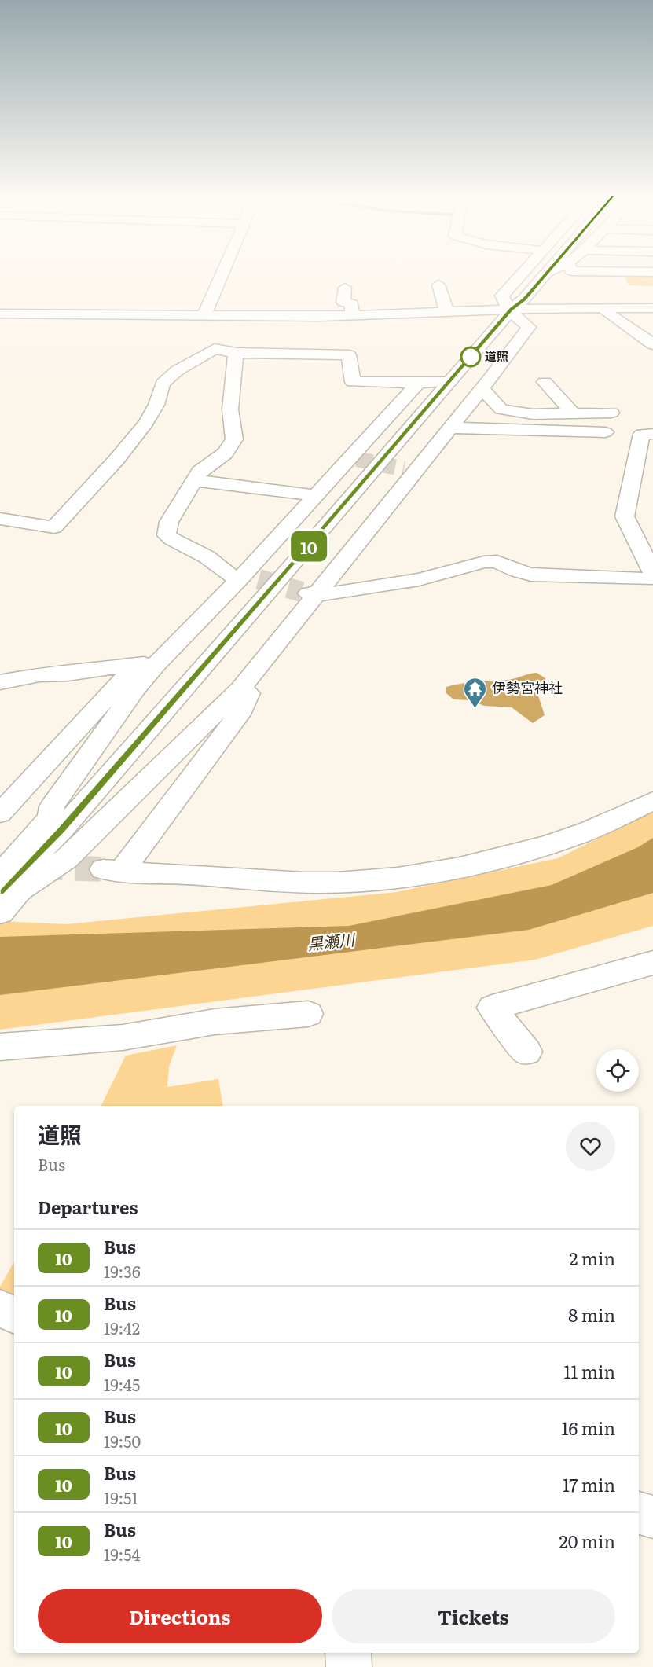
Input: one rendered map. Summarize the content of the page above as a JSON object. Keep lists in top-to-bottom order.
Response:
{
  "water": ["黒瀬川"],
  "places": {
    "other": ["道照"],
    "temple": ["伊勢宮神社"]
  },
  "lines": ["bus line 10"],
  "page": {
    "on_map": "10",
    "heading": [
      ["道照", "Bus"],
      "Departures"
    ],
    "list": [
      {
        "mark": "10",
        "name": "Bus",
        "note": "19:36",
        "value": "2 min"
      },
      {
        "mark": "10",
        "name": "Bus",
        "note": "19:42",
        "value": "8 min"
      },
      {
        "mark": "10",
        "name": "Bus",
        "note": "19:45",
        "value": "11 min"
      },
      {
        "mark": "10",
        "name": "Bus",
        "note": "19:50",
        "value": "16 min"
      },
      {
        "mark": "10",
        "name": "Bus",
        "note": "19:51",
        "value": "17 min"
      },
      {
        "mark": "10",
        "name": "Bus",
        "note": "19:54",
        "value": "20 min"
      }
    ],
    "buttons": ["Directions", "Tickets"]
  }
}
